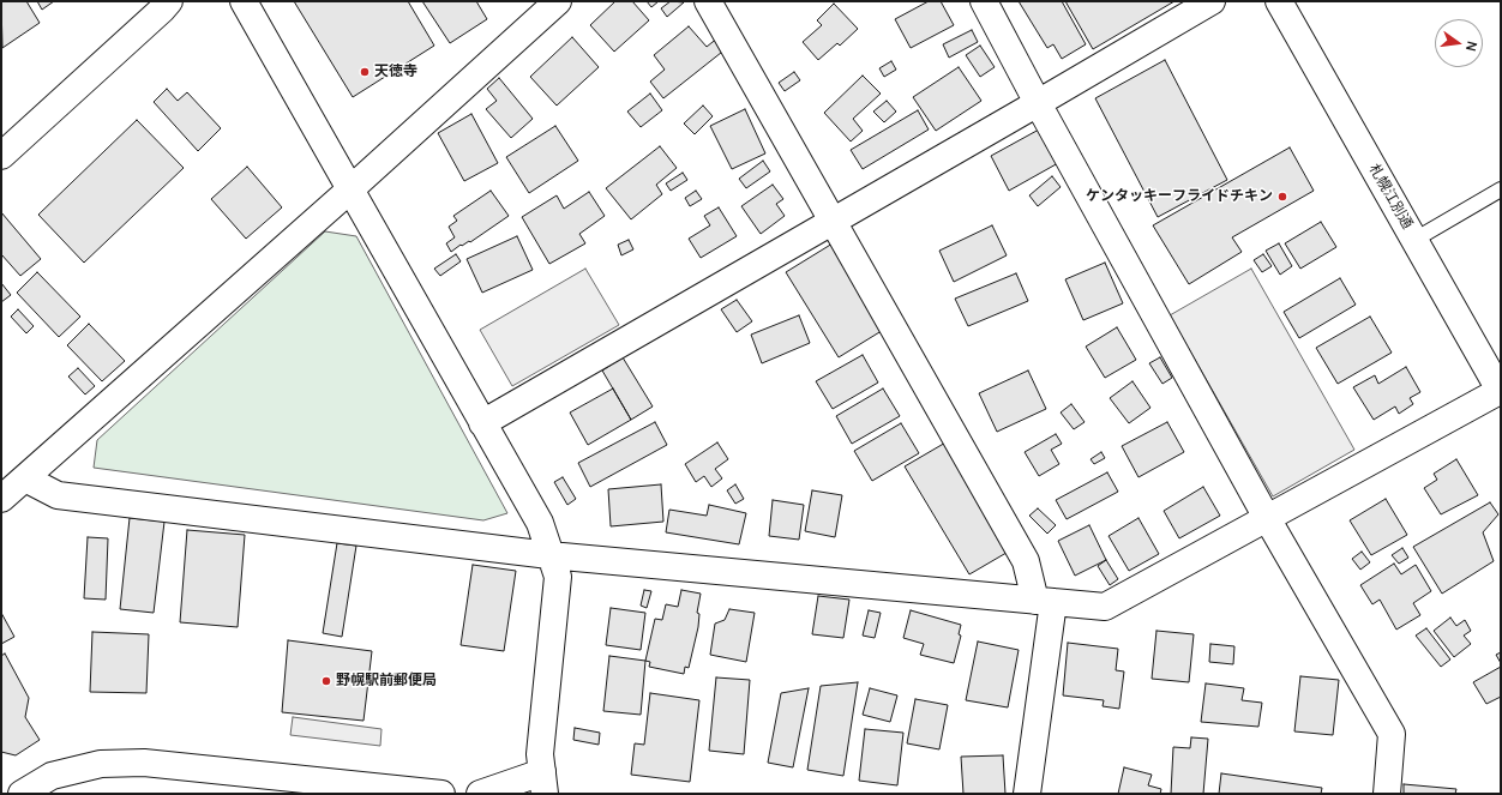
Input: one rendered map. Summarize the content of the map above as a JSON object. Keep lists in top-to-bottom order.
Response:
{
  "streets": {
    "main road": ["札幌江別通"]
  },
  "places": ["天徳寺", "ケンタッキーフライドチキン", "野幌駅前郵便局"],
  "north": "right"
}
